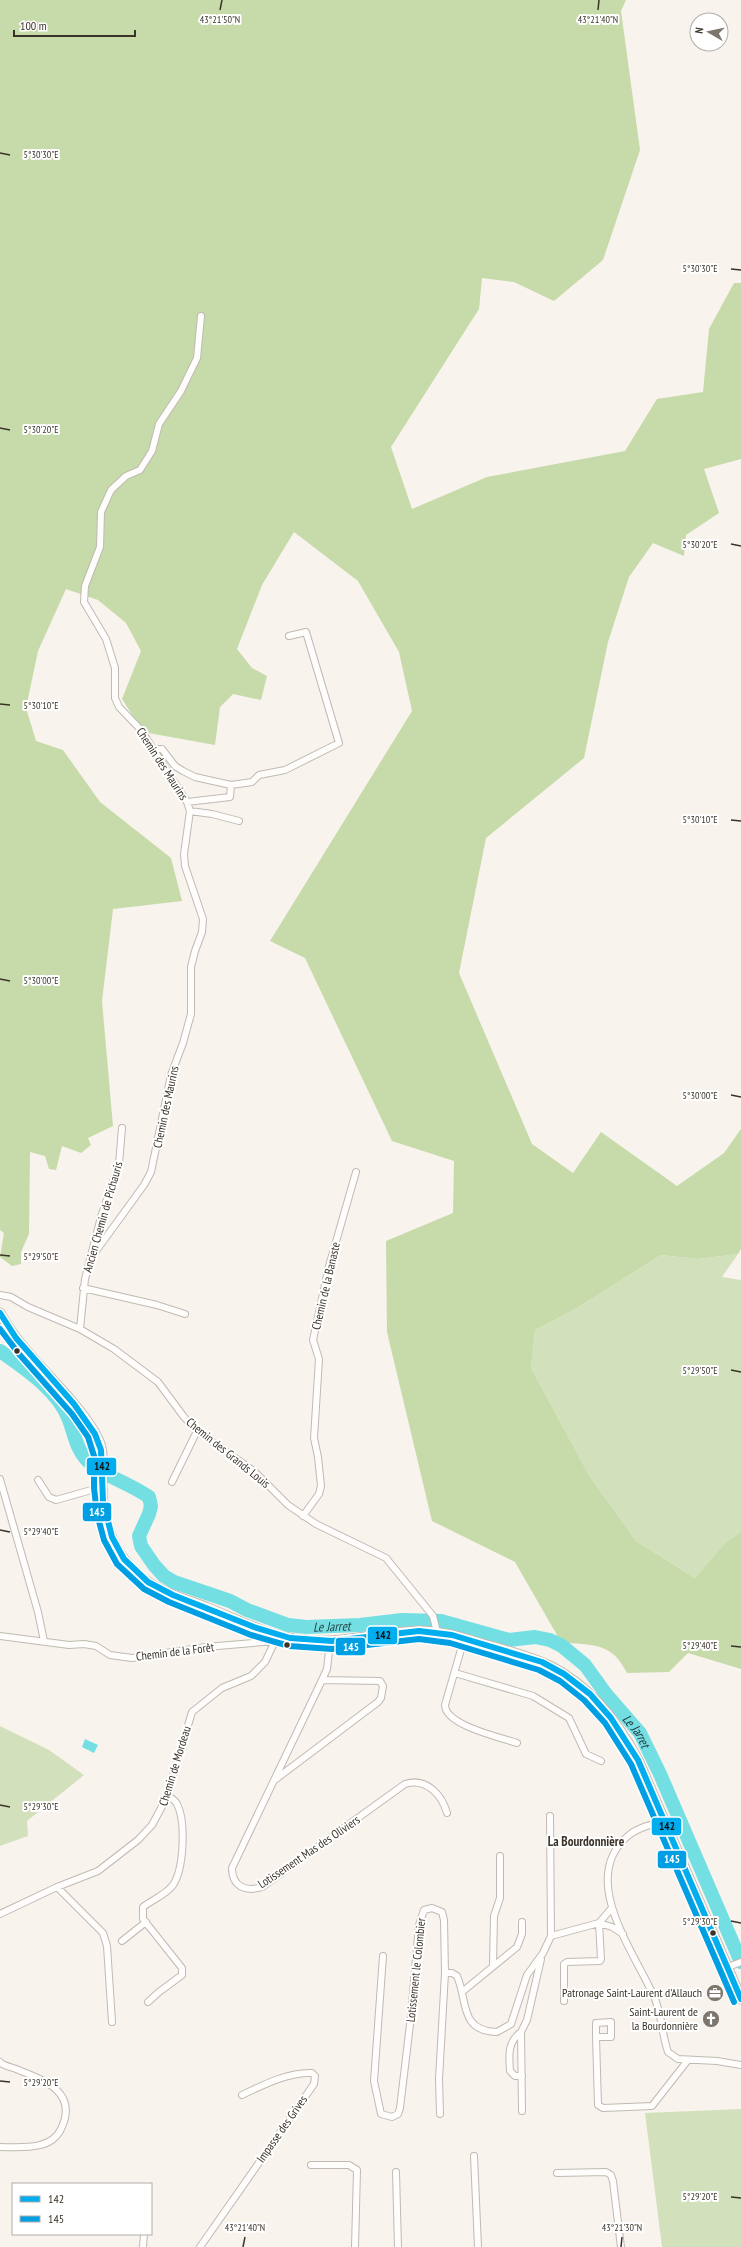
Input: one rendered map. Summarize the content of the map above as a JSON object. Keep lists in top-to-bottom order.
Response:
{
  "streets": {
    "street": [
      "Chemin des Maurins",
      "Ancien Chemin de Pichauris",
      "Chemin de la Banaste",
      "Chemin des Grands Louis",
      "Chemin de la Forêt",
      "Chemin de Mordeau",
      "Lotissement Mas des Oliviers",
      "Lotissement le Colombier",
      "Impasse des Grives"
    ]
  },
  "crossings": [
    ["Chemin des Maurins", "Ancien Chemin de Pichauris"],
    ["Ancien Chemin de Pichauris", "Chemin des Grands Louis"],
    ["Chemin de la Banaste", "Chemin des Grands Louis"],
    ["Chemin de la Forêt", "Chemin de Mordeau"]
  ],
  "districts": ["La Bourdonnière"],
  "water": ["Le Jarret"],
  "places": {
    "office": ["Patronage Saint-Laurent d'Allauch"],
    "church": ["Saint-Laurent de la Bourdonnière"]
  },
  "lines": ["transit line 142", "transit line 145"],
  "legend": ["142", "145"],
  "scale_bar": "100 m",
  "north": "left",
  "coordinates": [
    "43°21'50\"N",
    "43°21'40\"N",
    "5°30'30\"E",
    "5°30'20\"E",
    "5°30'10\"E",
    "5°30'00\"E",
    "5°29'50\"E",
    "5°29'40\"E",
    "5°29'30\"E",
    "5°29'20\"E",
    "43°21'30\"N"
  ]
}
